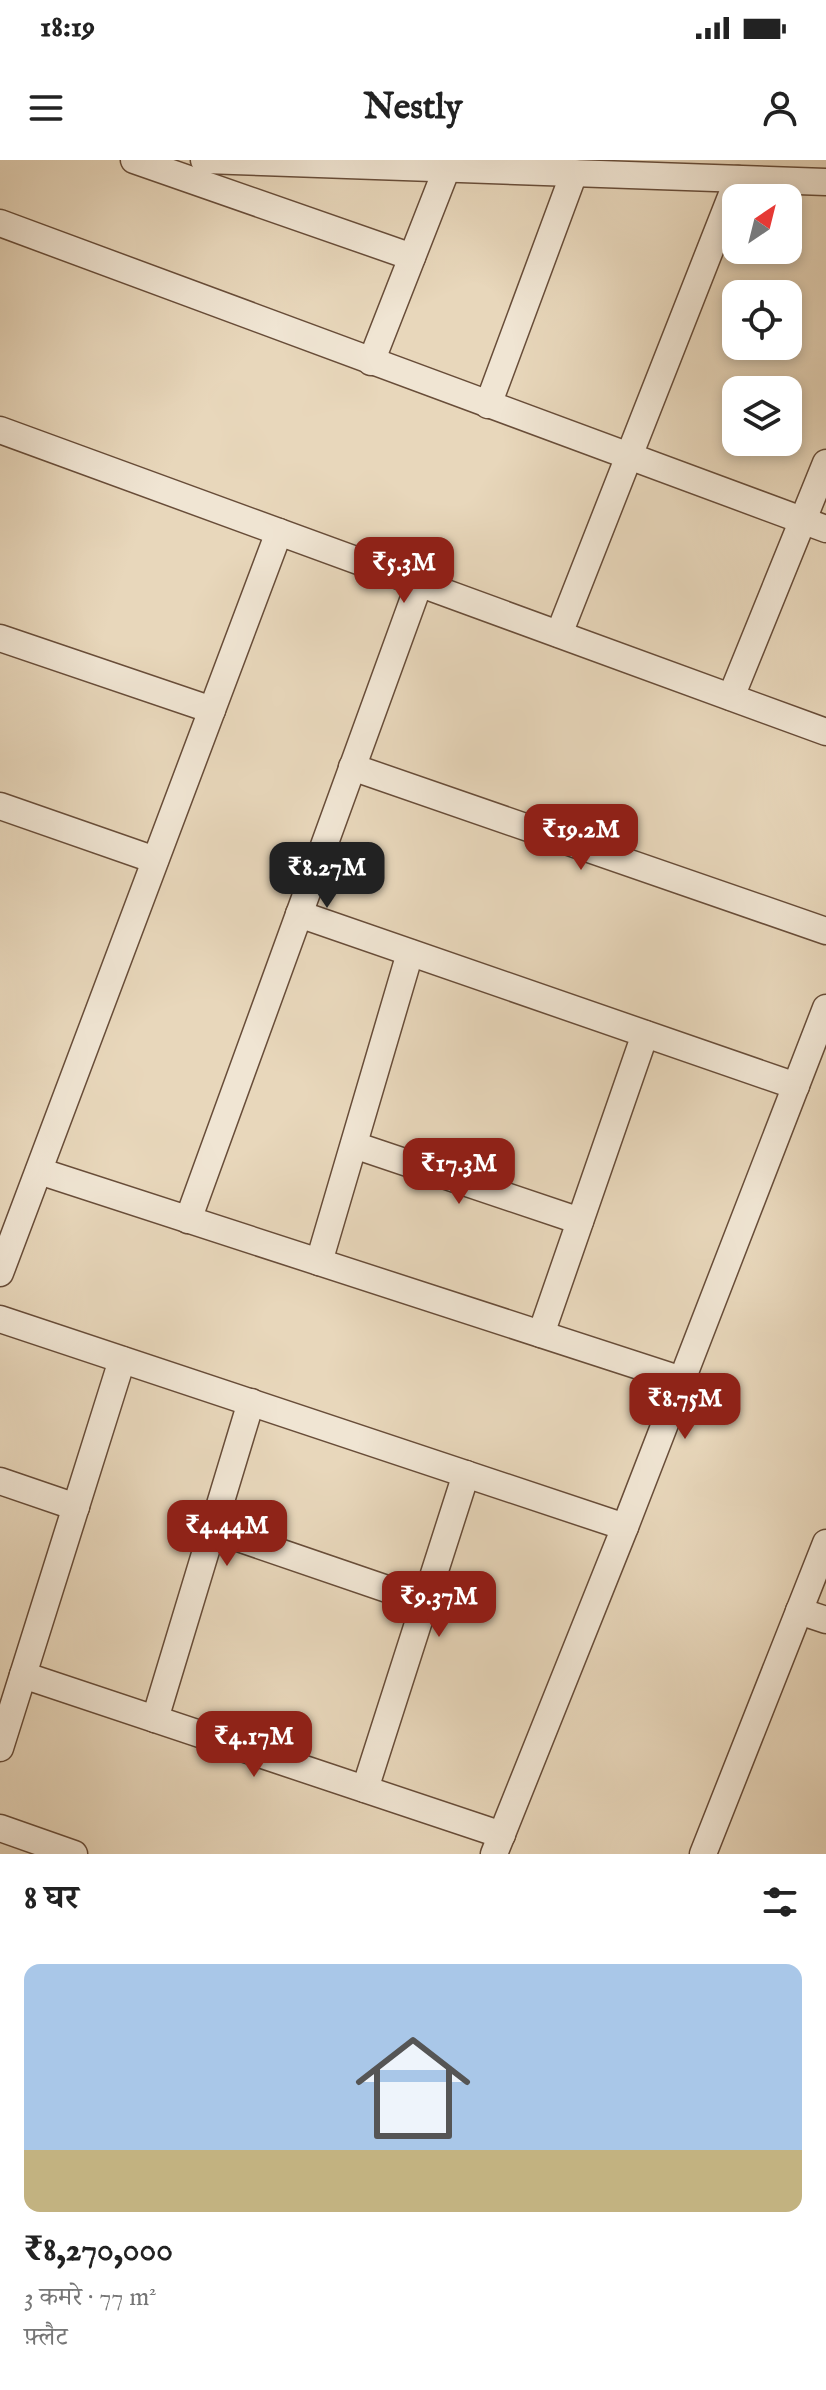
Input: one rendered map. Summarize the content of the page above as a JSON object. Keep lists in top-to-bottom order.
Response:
{
  "north": "top right",
  "page": {
    "status": "18:19",
    "header": "Nestly",
    "price": [
      "₹5.3M",
      "₹19.2M",
      "₹8.27M",
      "₹17.3M",
      "₹8.75M",
      "₹4.44M",
      "₹9.37M",
      "₹4.17M"
    ],
    "heading": "8 घर",
    "list": [
      {
        "name": "₹8,270,000",
        "note": "3 कमरे · 77 m² · फ़्लैट"
      }
    ]
  }
}
